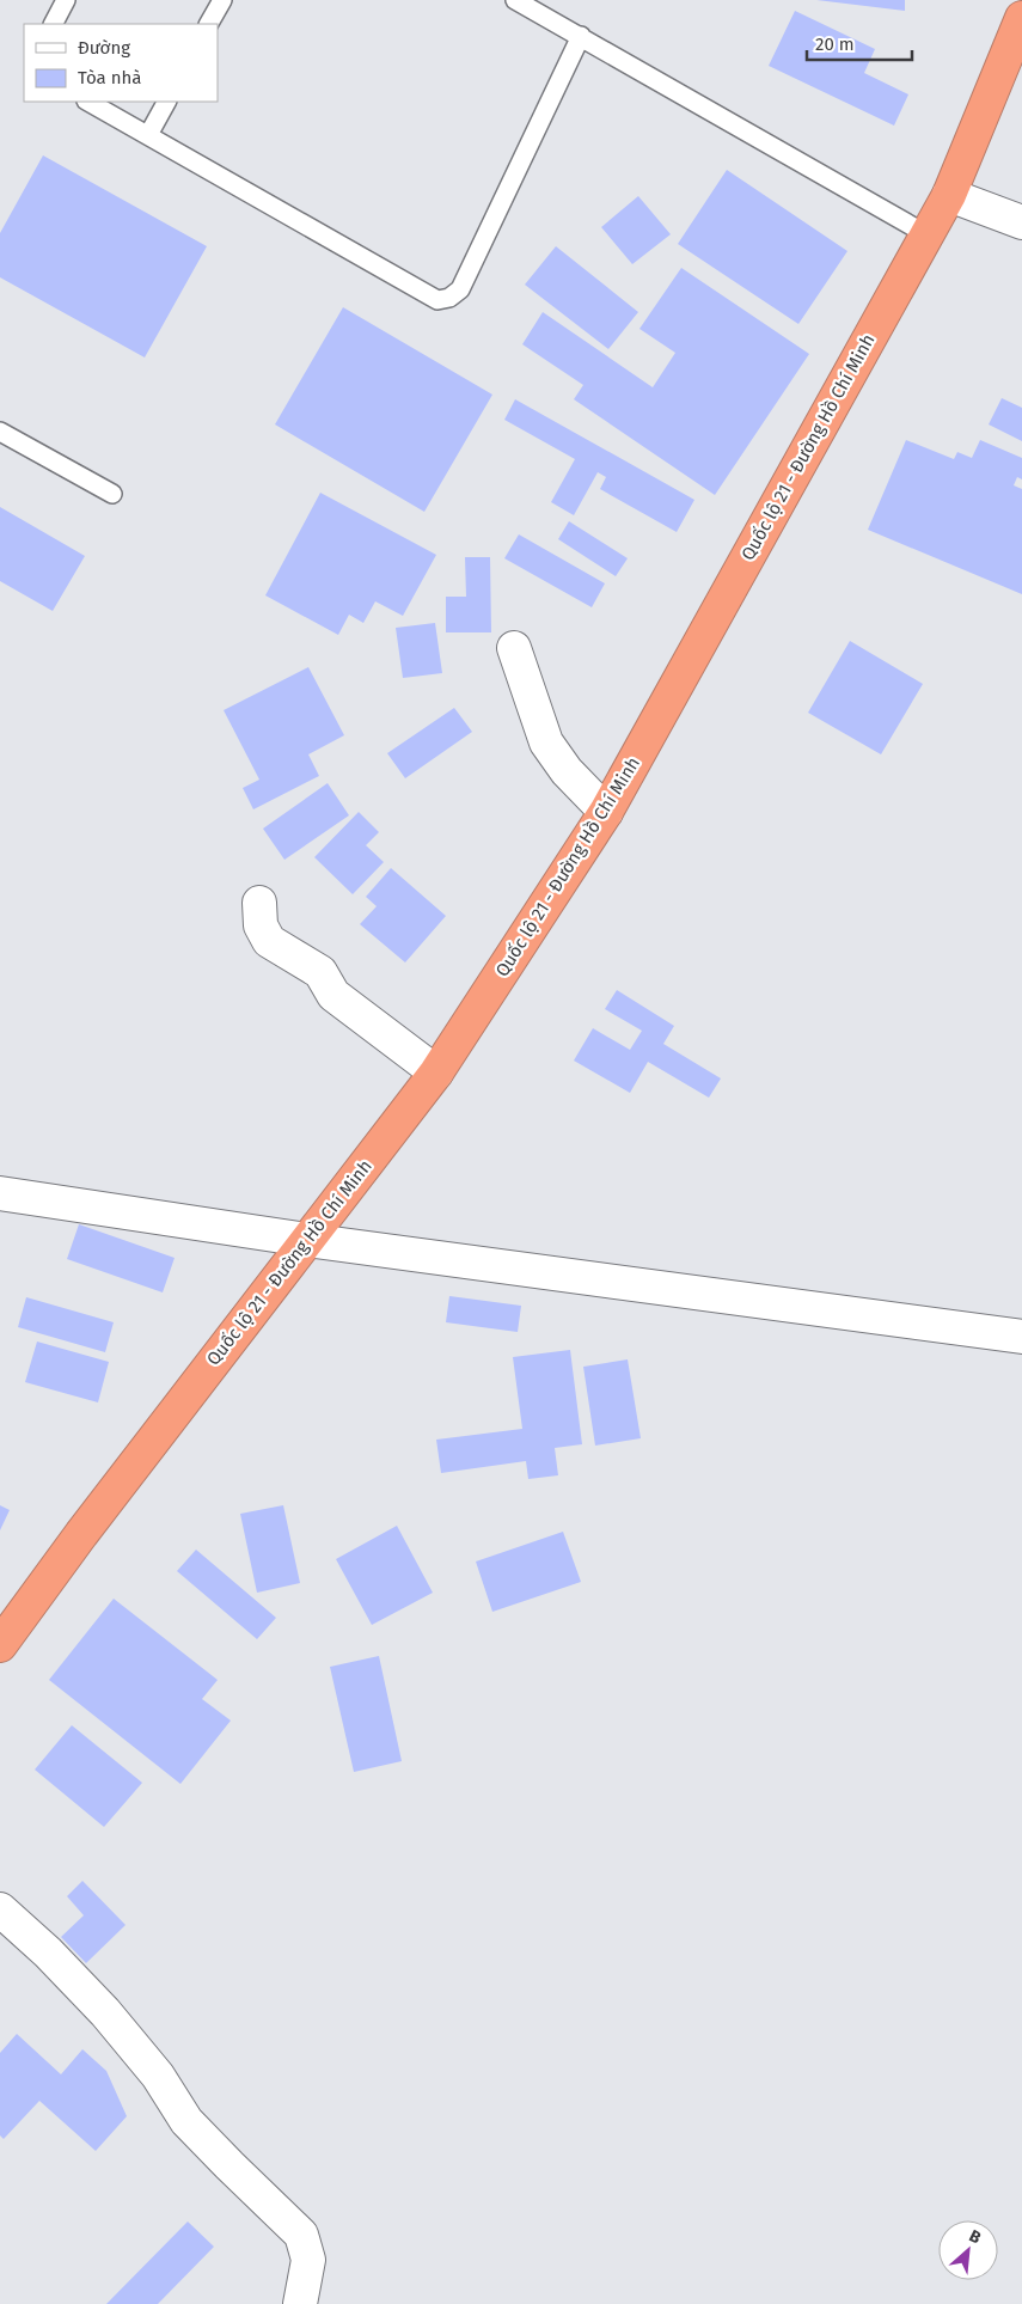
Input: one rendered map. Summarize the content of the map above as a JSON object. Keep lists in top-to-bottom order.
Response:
{
  "streets": {
    "highway": ["Quốc lộ 21 - Đường Hồ Chí Minh"]
  },
  "legend": ["Đường", "Tòa nhà"],
  "scale_bar": "20 m",
  "north": "top right"
}
